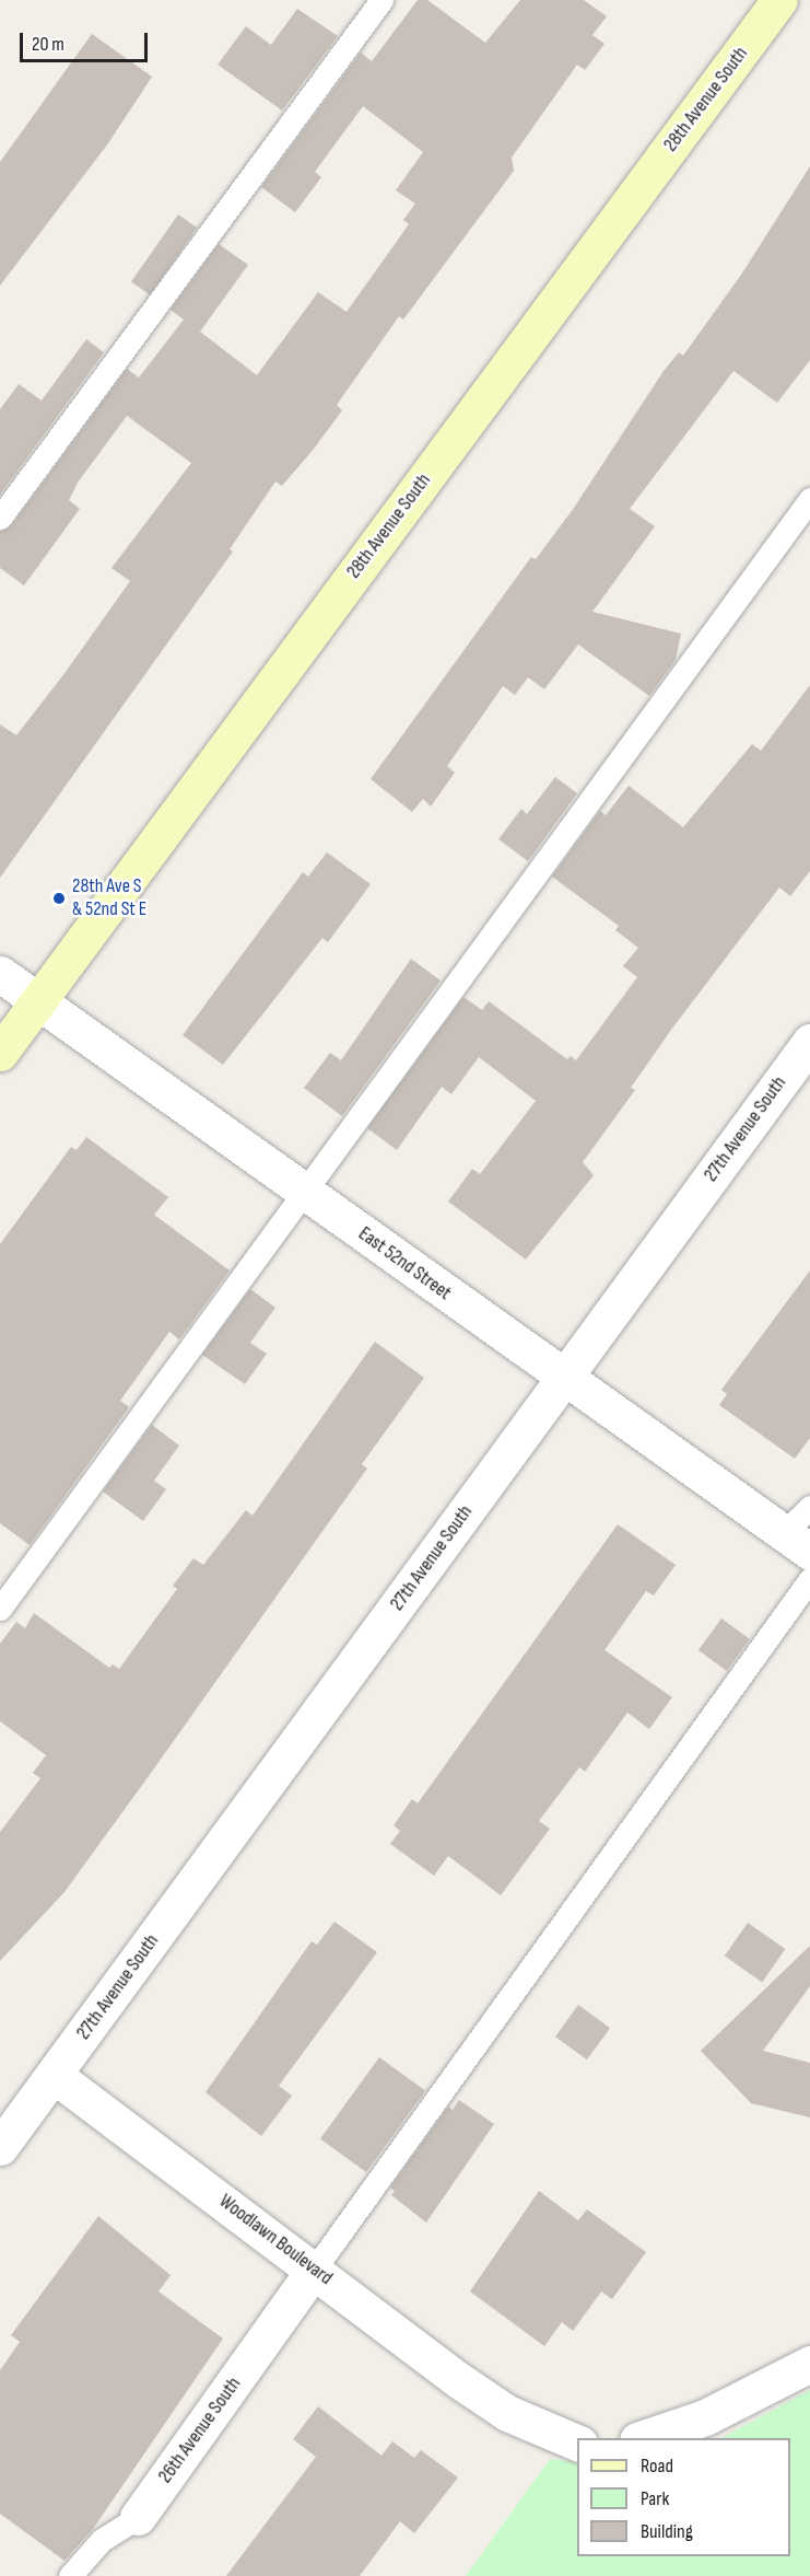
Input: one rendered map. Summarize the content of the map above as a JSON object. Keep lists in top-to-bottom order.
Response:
{
  "streets": {
    "street": [
      "28th Avenue South",
      "27th Avenue South",
      "East 52nd Street",
      "Woodlawn Boulevard",
      "26th Avenue South"
    ]
  },
  "crossings": [
    ["28th Avenue South", "East 52nd Street"],
    ["27th Avenue South", "East 52nd Street"],
    ["27th Avenue South", "Woodlawn Boulevard"],
    ["Woodlawn Boulevard", "26th Avenue South"]
  ],
  "places": ["28th Ave S & 52nd St E"],
  "legend": ["Road", "Park", "Building"],
  "scale_bar": "20 m"
}
